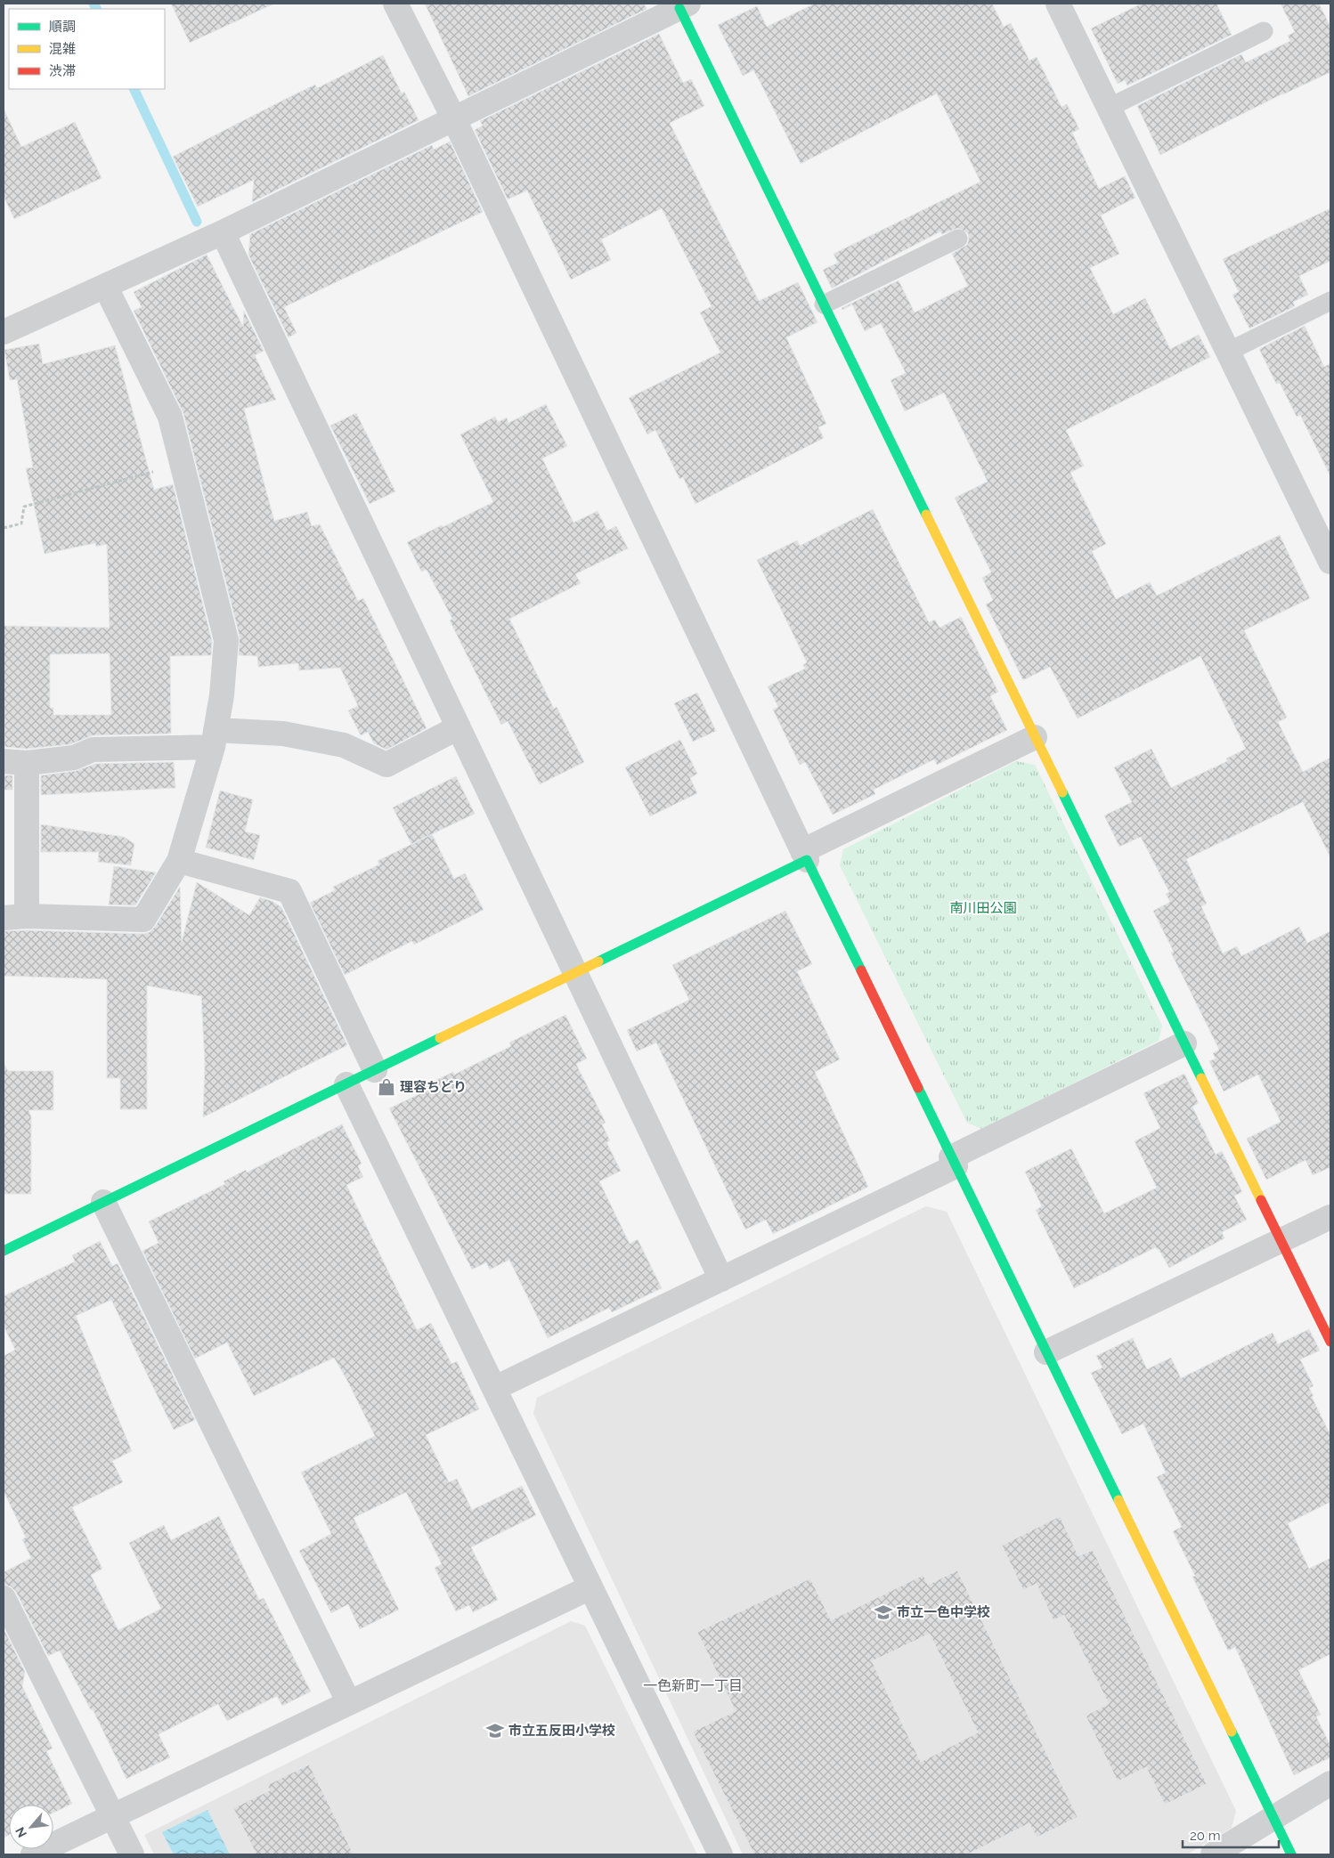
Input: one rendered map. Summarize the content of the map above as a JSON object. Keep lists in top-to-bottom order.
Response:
{
  "districts": ["一色新町一丁目"],
  "parks": ["南川田公園"],
  "places": {
    "shop": ["理容ちどり"],
    "school or university": ["市立一色中学校", "市立五反田小学校"]
  },
  "legend": ["順調", "混雑", "渋滞"],
  "scale_bar": "20 m",
  "north": "bottom left"
}
